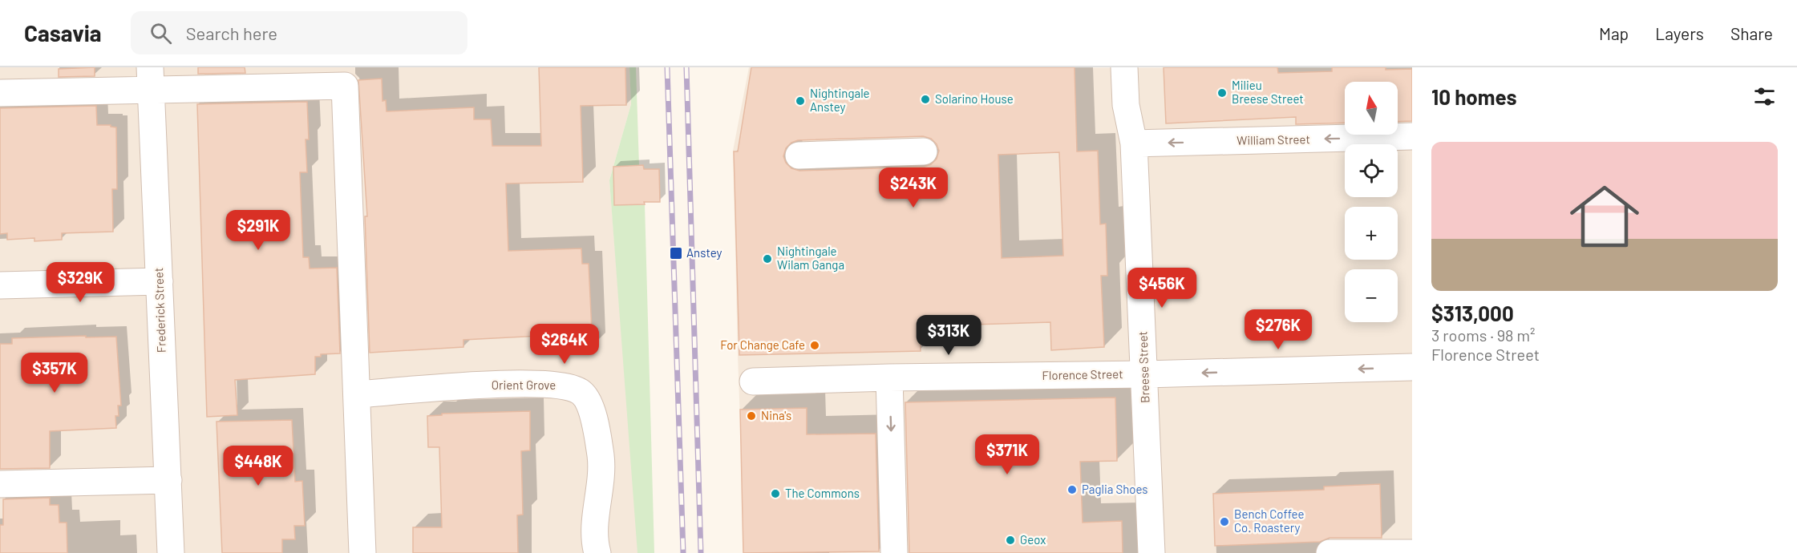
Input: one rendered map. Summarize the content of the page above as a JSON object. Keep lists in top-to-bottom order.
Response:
{
  "streets": {
    "street": [
      "William Street",
      "Frederick Street",
      "Breese Street",
      "Florence Street",
      "Orient Grove"
    ]
  },
  "crossings": [
    ["William Street", "Breese Street"],
    ["Breese Street", "Florence Street"]
  ],
  "one_way": ["William Street", "Florence Street"],
  "places": {
    "other": [
      "Milieu Breese Street",
      "Solarino House",
      "Nightingale Anstey",
      "Nightingale Wilam Ganga",
      "For Change Cafe",
      "Nina's",
      "Paglia Shoes",
      "The Commons",
      "Bench Coffee Co. Roastery",
      "Geox"
    ],
    "transit": ["Anstey"]
  },
  "north": "top",
  "page": {
    "header": "Casavia",
    "search": "Search here",
    "nav": ["Map", "Layers", "Share"],
    "heading": "10 homes",
    "map_buttons": ["+", "−"],
    "list": [
      {
        "name": "$313,000",
        "note": "3 rooms · 98 m² · Florence Street"
      }
    ],
    "price": [
      "$243K",
      "$291K",
      "$329K",
      "$456K",
      "$276K",
      "$313K",
      "$264K",
      "$357K",
      "$371K",
      "$448K"
    ]
  }
}
